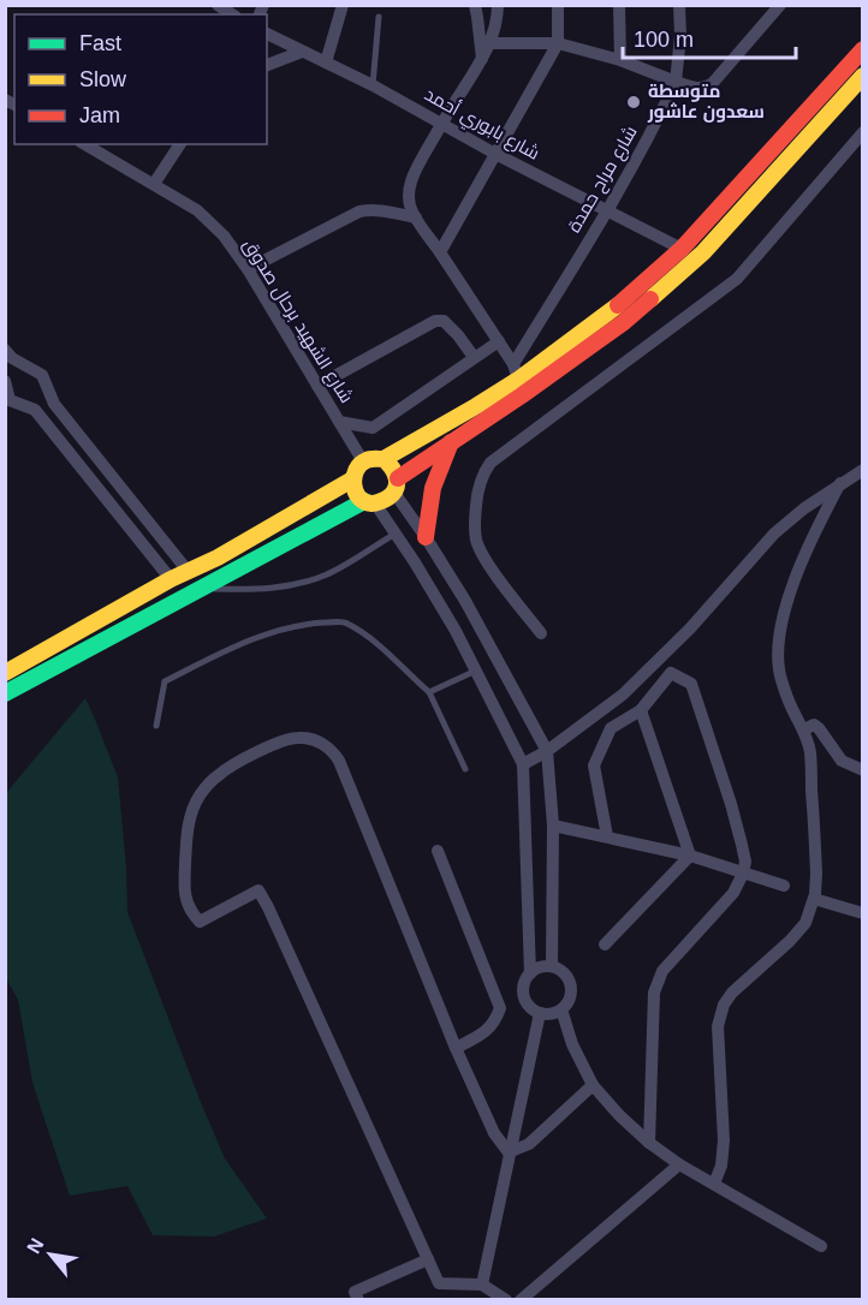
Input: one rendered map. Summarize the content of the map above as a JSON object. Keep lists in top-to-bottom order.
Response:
{
  "streets": {
    "street": ["شارع بابوري أحمد", "شارع مراح حمدة", "شارع الشهيد برحال صدوق"]
  },
  "crossings": [
    ["شارع بابوري أحمد", "شارع مراح حمدة"]
  ],
  "places": ["متوسطة سعدون عاشور"],
  "legend": ["Fast", "Slow", "Jam"],
  "scale_bar": "100 m",
  "north": "top left"
}
